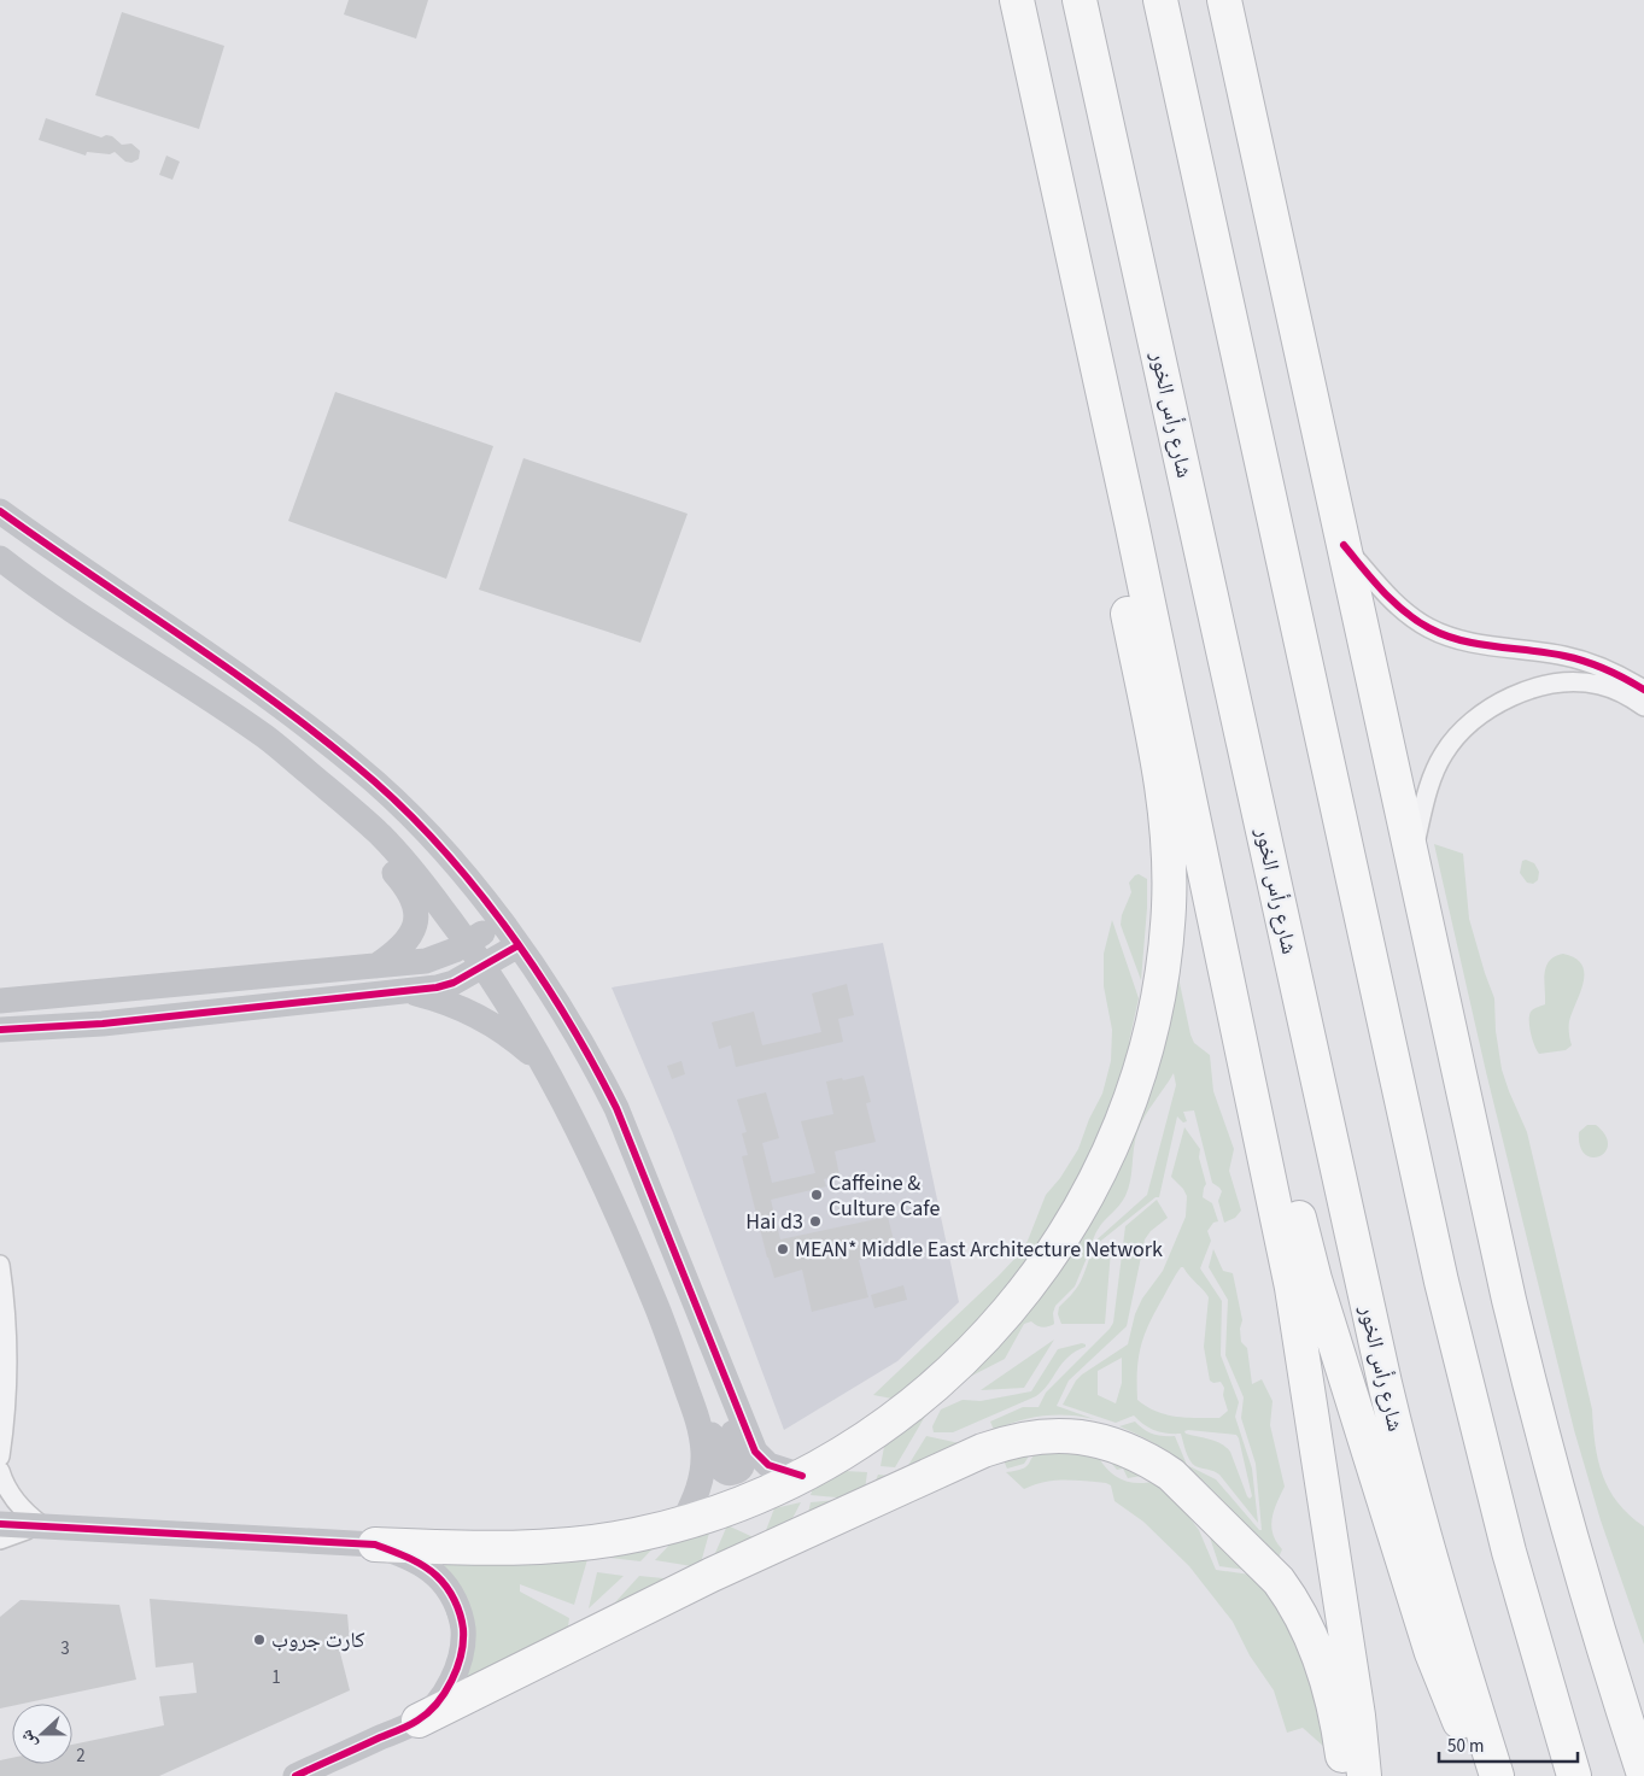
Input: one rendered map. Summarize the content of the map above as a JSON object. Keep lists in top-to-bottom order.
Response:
{
  "streets": {
    "highway": ["شارع رأس الخور"]
  },
  "places": [
    "Caffeine & Culture Cafe",
    "Hai d3",
    "MEAN* Middle East Architecture Network",
    "كارت جروب"
  ],
  "house_numbers": ["3", "1", "2"],
  "scale_bar": "50 m",
  "north": "left"
}
